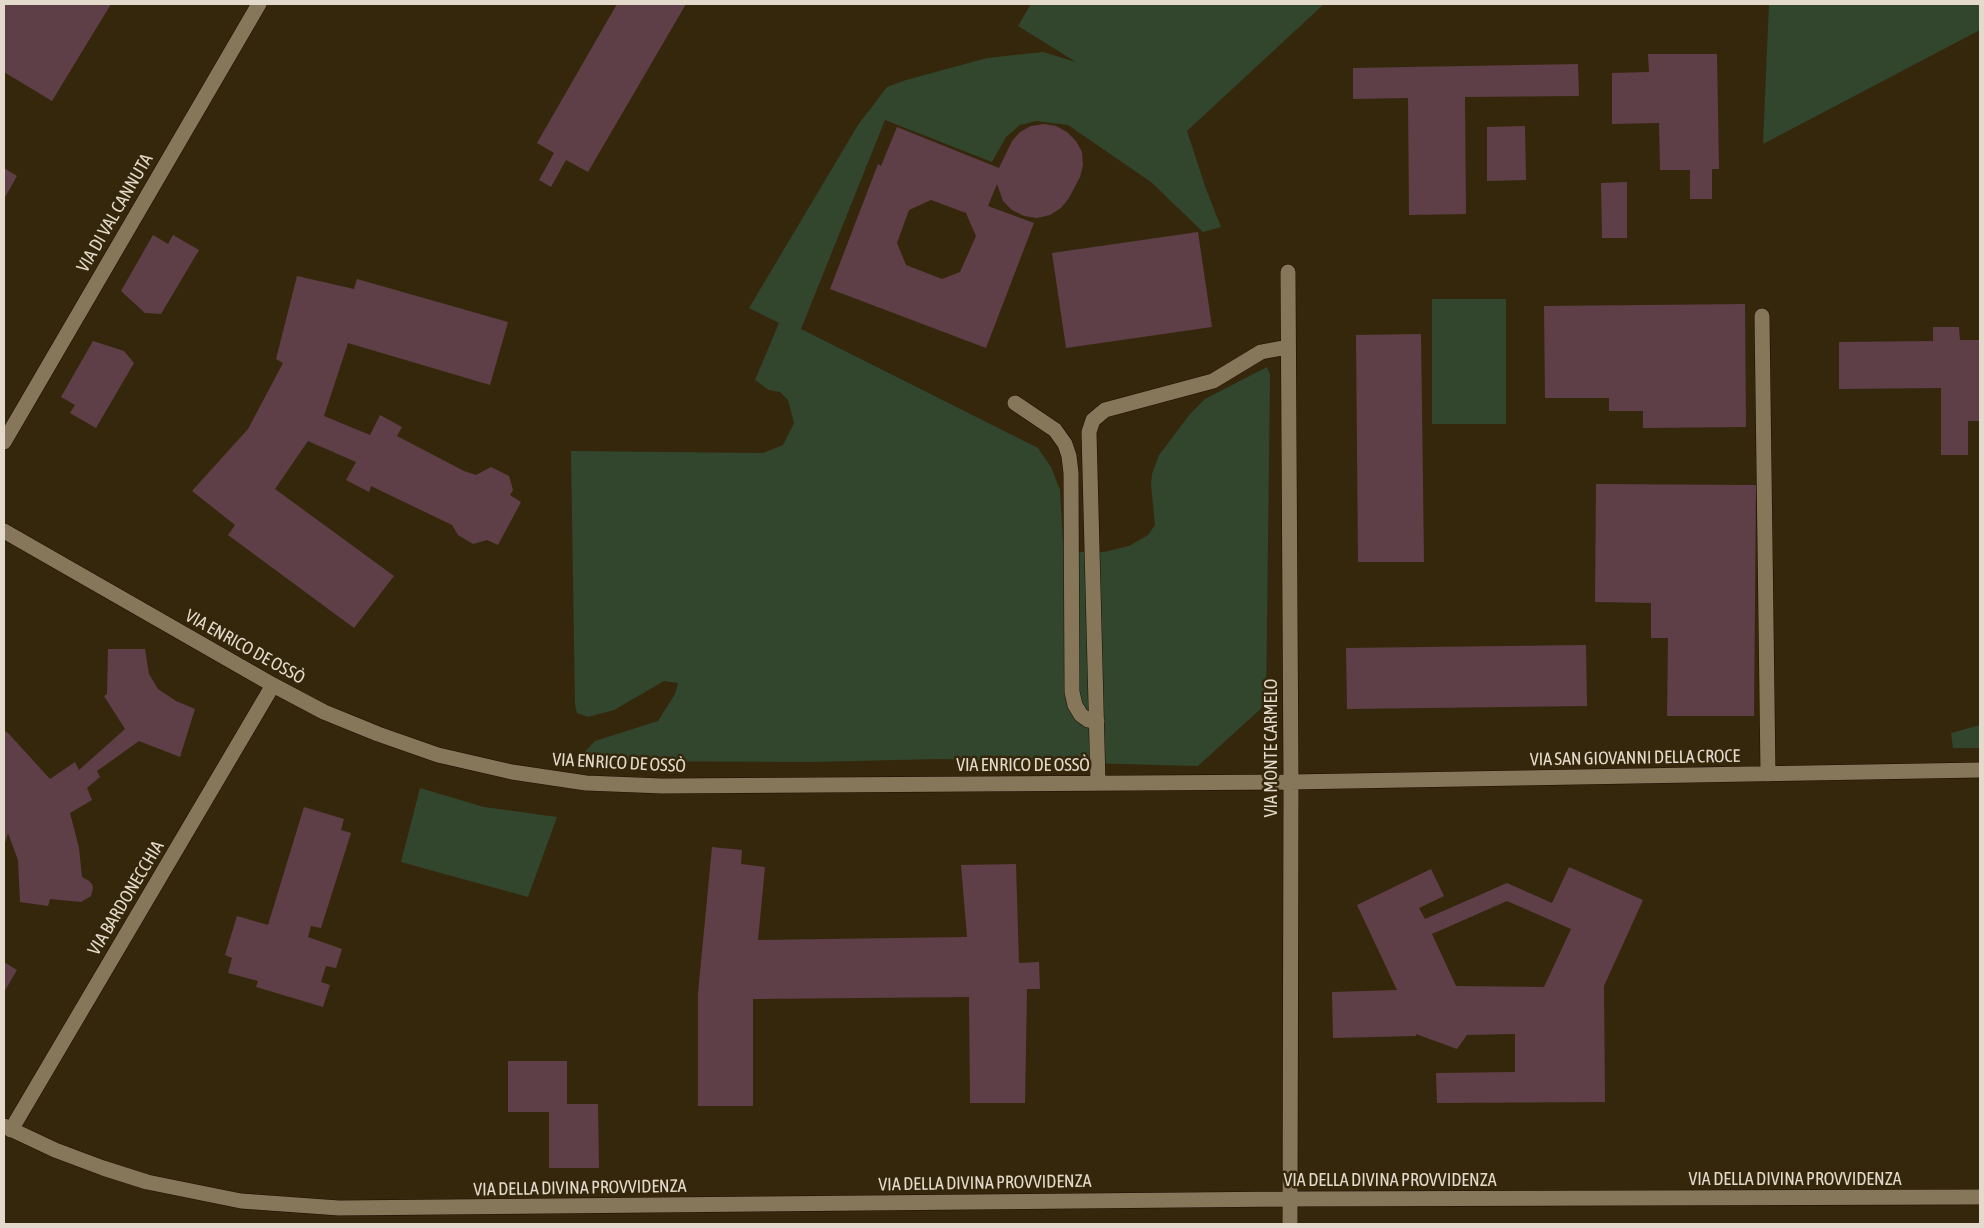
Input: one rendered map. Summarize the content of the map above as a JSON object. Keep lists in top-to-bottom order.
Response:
{
  "streets": {
    "street": [
      "VIA DI VAL CANNUTA",
      "VIA ENRICO DE OSSÒ",
      "VIA MONTE CARMELO",
      "VIA SAN GIOVANNI DELLA CROCE",
      "VIA BARDONECCHIA",
      "VIA DELLA DIVINA PROVVIDENZA"
    ]
  },
  "crossings": [
    ["VIA ENRICO DE OSSÒ", "VIA MONTE CARMELO"],
    ["VIA ENRICO DE OSSÒ", "VIA SAN GIOVANNI DELLA CROCE"],
    ["VIA ENRICO DE OSSÒ", "VIA BARDONECCHIA"],
    ["VIA MONTE CARMELO", "VIA SAN GIOVANNI DELLA CROCE"],
    ["VIA MONTE CARMELO", "VIA DELLA DIVINA PROVVIDENZA"],
    ["VIA BARDONECCHIA", "VIA DELLA DIVINA PROVVIDENZA"]
  ]
}
